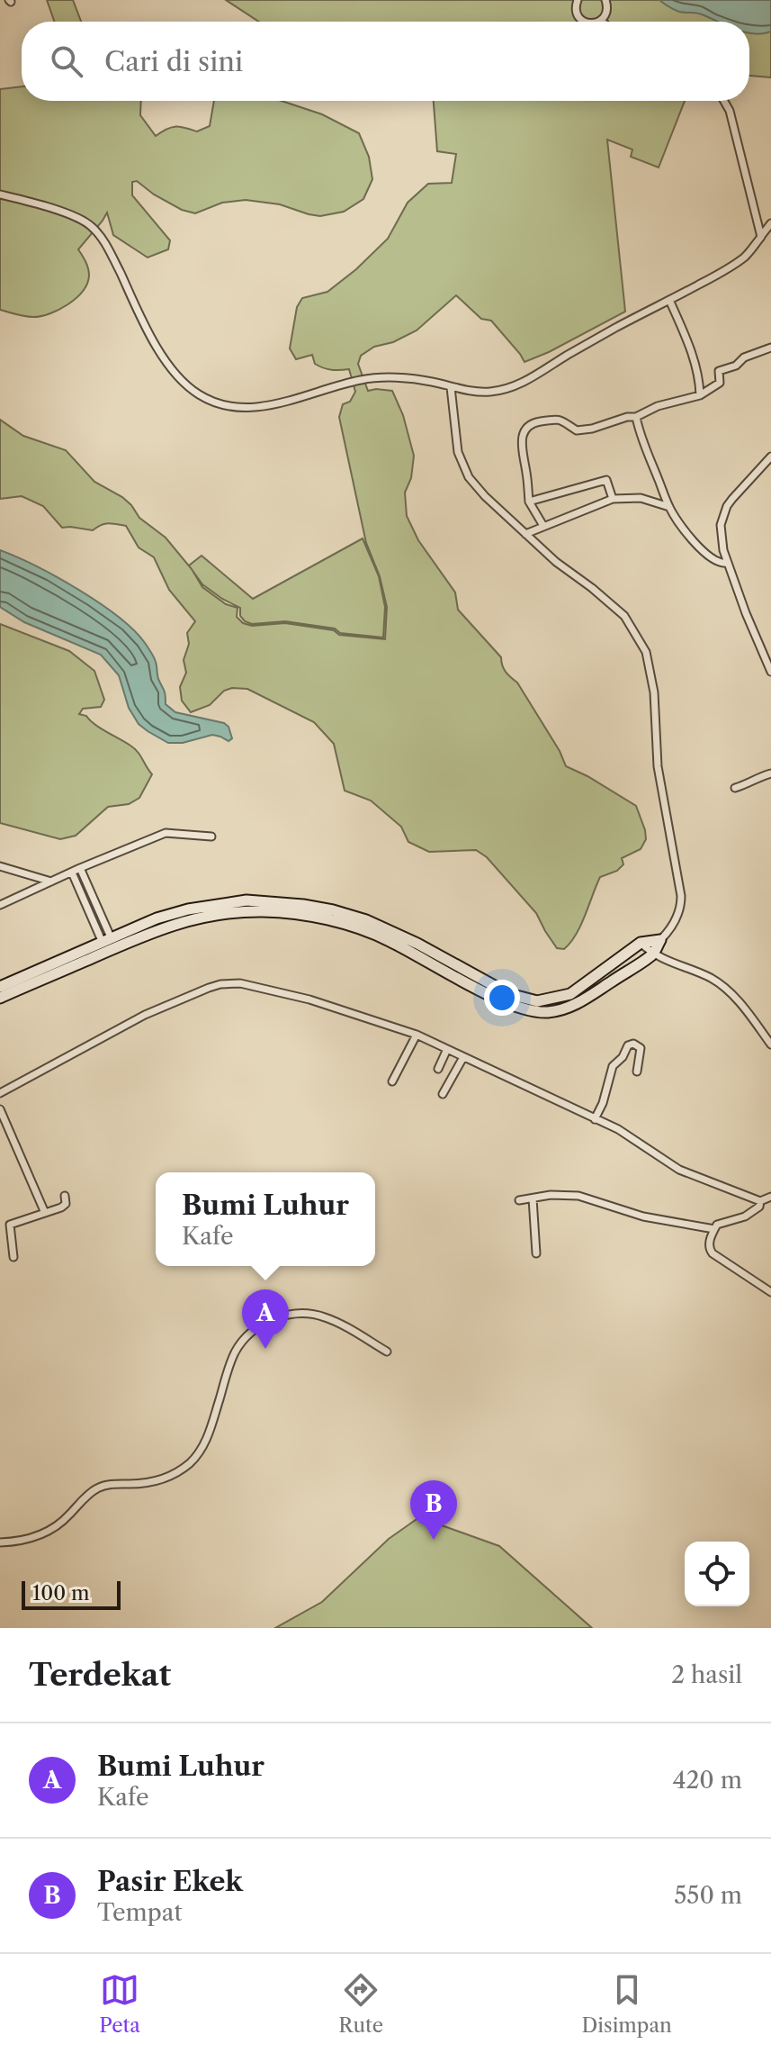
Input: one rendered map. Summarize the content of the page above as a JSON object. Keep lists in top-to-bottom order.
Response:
{
  "scale_bar": "100 m",
  "page": {
    "search": "Cari di sini",
    "popup": ["Bumi Luhur", "Kafe"],
    "pins": ["A", "B"],
    "scale": "100 m",
    "heading": ["Terdekat", "2 hasil"],
    "list": [
      {
        "mark": "A",
        "name": "Bumi Luhur",
        "note": "Kafe",
        "value": "420 m"
      },
      {
        "mark": "B",
        "name": "Pasir Ekek",
        "note": "Tempat",
        "value": "550 m"
      }
    ],
    "nav": ["Peta", "Rute", "Disimpan"]
  }
}
